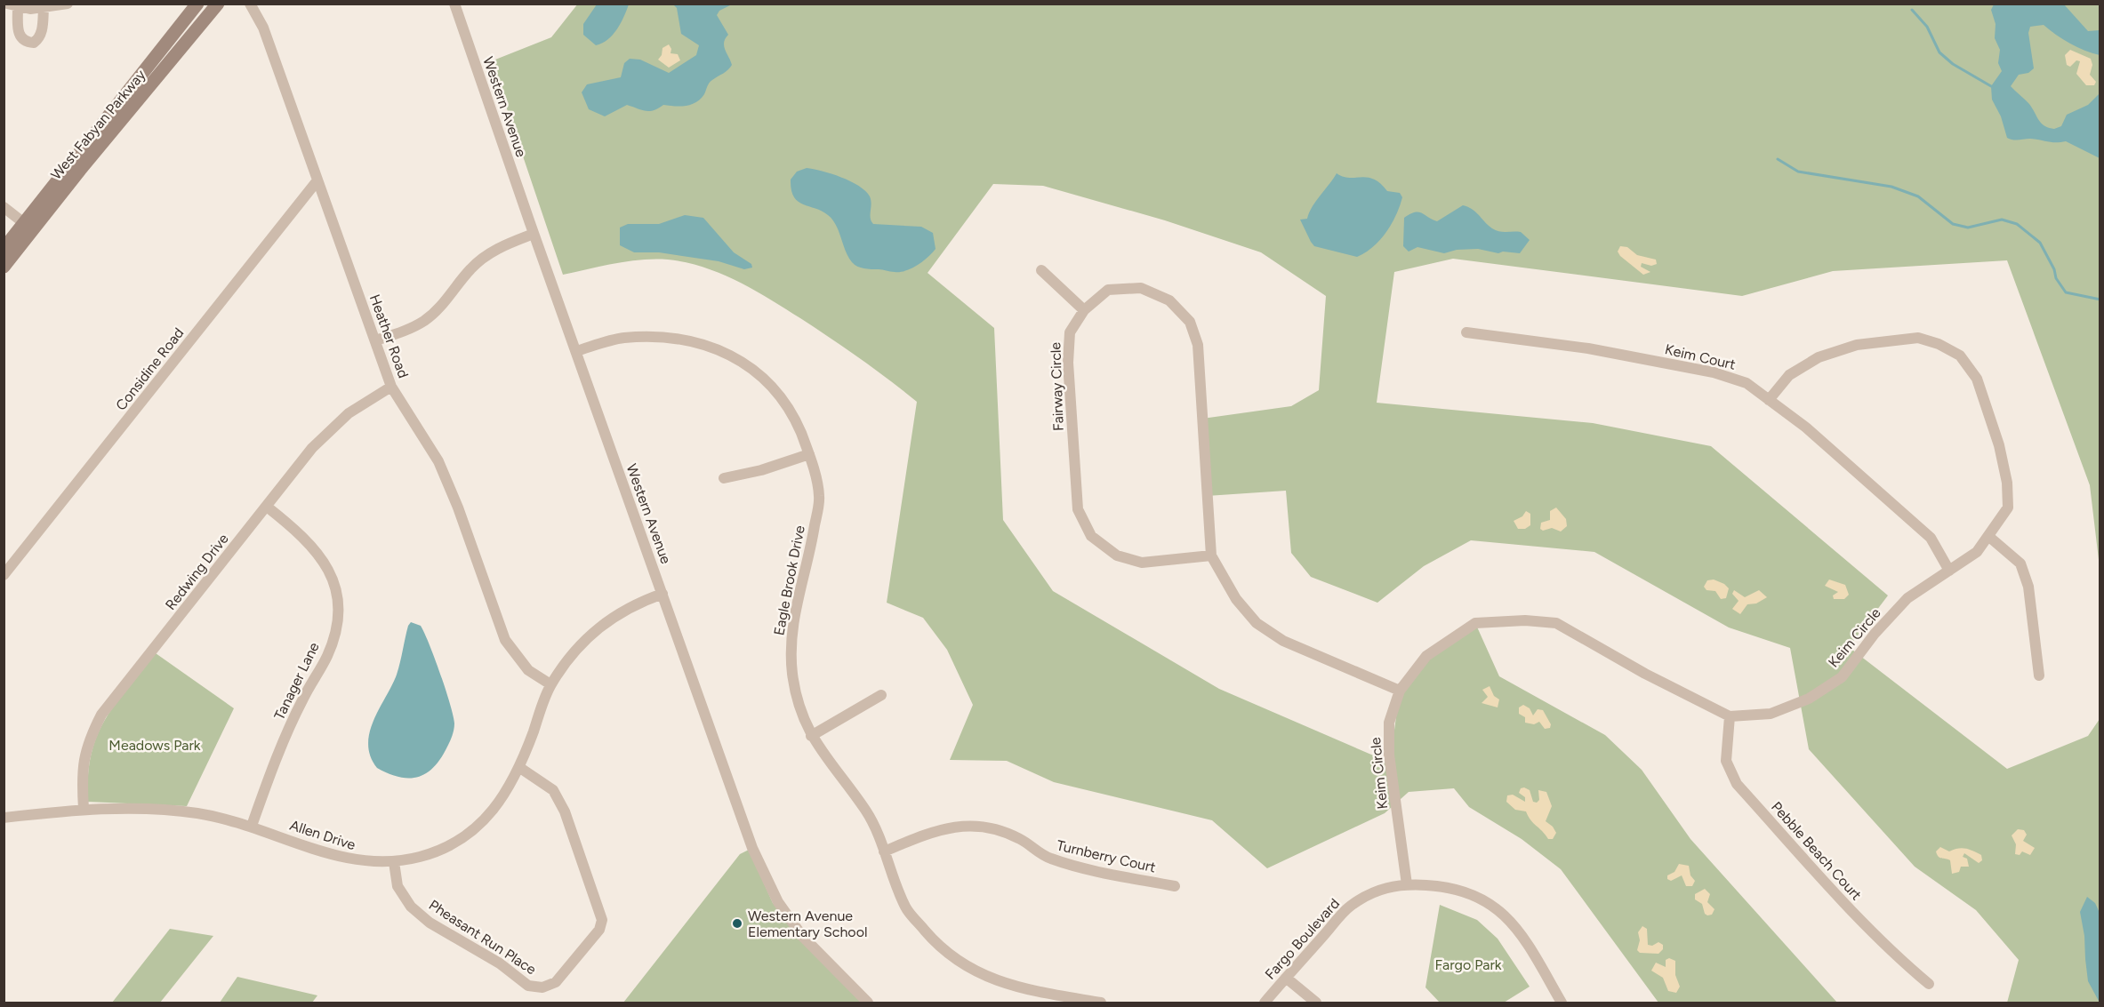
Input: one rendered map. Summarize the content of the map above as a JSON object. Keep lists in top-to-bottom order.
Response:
{
  "streets": {
    "main road": ["West Fabyan Parkway"],
    "street": [
      "Western Avenue",
      "Heather Road",
      "Keim Court",
      "Considine Road",
      "Fairway Circle",
      "Redwing Drive",
      "Eagle Brook Drive",
      "Keim Circle",
      "Tanager Lane",
      "Allen Drive",
      "Pebble Beach Court",
      "Turnberry Court",
      "Pheasant Run Place",
      "Fargo Boulevard"
    ]
  },
  "crossings": [
    ["Western Avenue", "Eagle Brook Drive"],
    ["Western Avenue", "Allen Drive"],
    ["Heather Road", "Considine Road"],
    ["Heather Road", "Redwing Drive"],
    ["Heather Road", "Allen Drive"],
    ["Keim Court", "Keim Circle"],
    ["Fairway Circle", "Keim Circle"],
    ["Redwing Drive", "Tanager Lane"],
    ["Redwing Drive", "Allen Drive"],
    ["Eagle Brook Drive", "Turnberry Court"],
    ["Keim Circle", "Pebble Beach Court"],
    ["Keim Circle", "Fargo Boulevard"],
    ["Tanager Lane", "Allen Drive"],
    ["Allen Drive", "Pheasant Run Place"]
  ],
  "parks": ["Meadows Park", "Fargo Park"],
  "places": ["Western Avenue Elementary School"]
}
